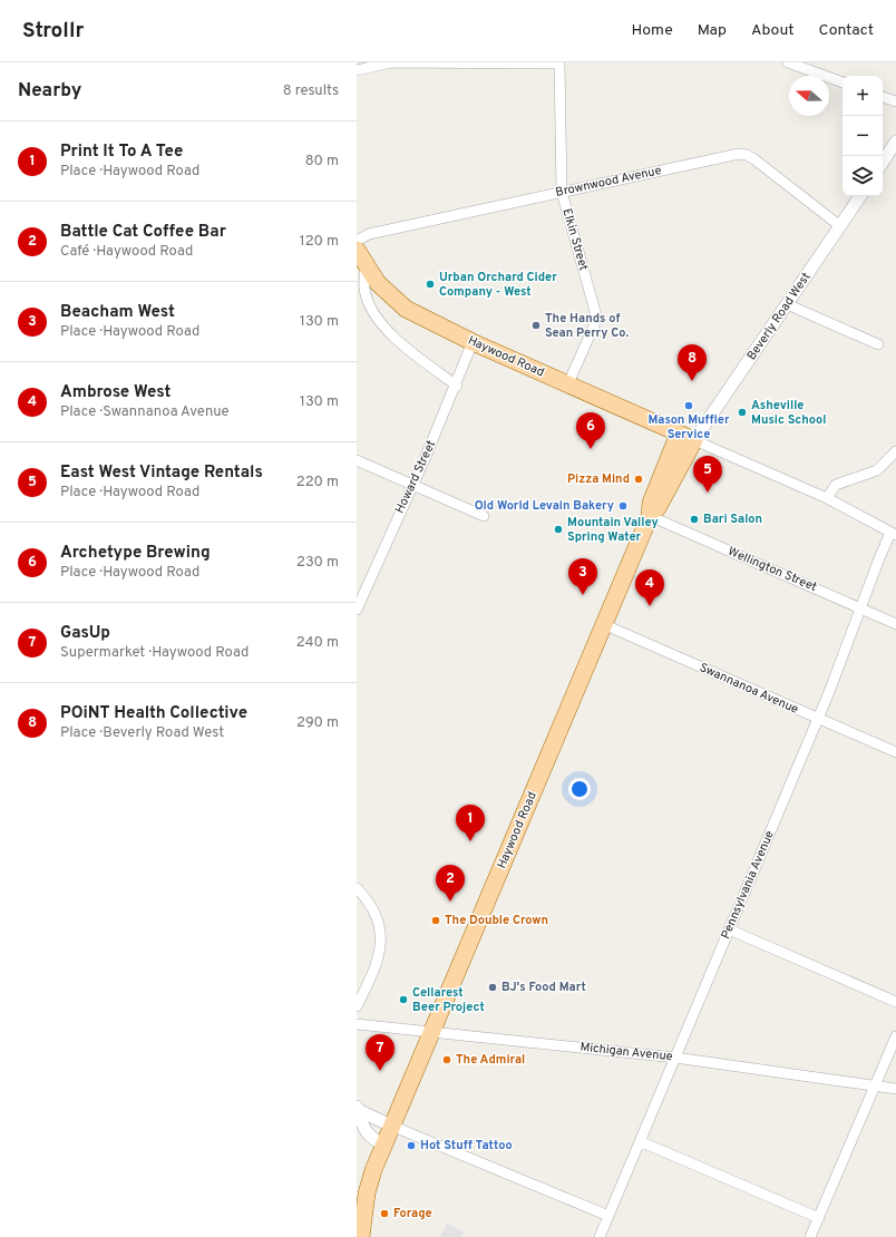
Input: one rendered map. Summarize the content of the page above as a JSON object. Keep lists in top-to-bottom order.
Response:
{
  "streets": {
    "main road": ["Haywood Road"],
    "street": [
      "Brownwood Avenue",
      "Elkin Street",
      "Beverly Road West",
      "Howard Street",
      "Wellington Street",
      "Swannanoa Avenue",
      "Pennsylvania Avenue",
      "Michigan Avenue"
    ]
  },
  "crossings": [
    ["Brownwood Avenue", "Elkin Street"],
    ["Brownwood Avenue", "Beverly Road West"],
    ["Elkin Street", "Haywood Road"],
    ["Beverly Road West", "Haywood Road"],
    ["Haywood Road", "Howard Street"],
    ["Haywood Road", "Wellington Street"],
    ["Haywood Road", "Swannanoa Avenue"],
    ["Haywood Road", "Michigan Avenue"],
    ["Wellington Street", "Pennsylvania Avenue"],
    ["Swannanoa Avenue", "Pennsylvania Avenue"],
    ["Pennsylvania Avenue", "Michigan Avenue"]
  ],
  "places": [
    "Urban Orchard Cider Company - West",
    "The Hands of Sean Perry Co.",
    "Mason Muffler Service",
    "Asheville Music School",
    "Pizza Mind",
    "Old World Levain Bakery",
    "Bari Salon",
    "Mountain Valley Spring Water",
    "The Double Crown",
    "BJ's Food Mart",
    "Cellarest Beer Project",
    "The Admiral",
    "Hot Stuff Tattoo",
    "Forage"
  ],
  "north": "left",
  "page": {
    "header": "Strollr",
    "nav": [
      "Home",
      "Map",
      "About",
      "Contact"
    ],
    "heading": ["Nearby", "8 results"],
    "map_buttons": ["+", "−"],
    "list": [
      {
        "mark": "1",
        "name": "Print It To A Tee",
        "note": "Place · Haywood Road",
        "value": "80 m"
      },
      {
        "mark": "2",
        "name": "Battle Cat Coffee Bar",
        "note": "Café · Haywood Road",
        "value": "120 m"
      },
      {
        "mark": "3",
        "name": "Beacham West",
        "note": "Place · Haywood Road",
        "value": "130 m"
      },
      {
        "mark": "4",
        "name": "Ambrose West",
        "note": "Place · Swannanoa Avenue",
        "value": "130 m"
      },
      {
        "mark": "5",
        "name": "East West Vintage Rentals",
        "note": "Place · Haywood Road",
        "value": "220 m"
      },
      {
        "mark": "6",
        "name": "Archetype Brewing",
        "note": "Place · Haywood Road",
        "value": "230 m"
      },
      {
        "mark": "7",
        "name": "GasUp",
        "note": "Supermarket · Haywood Road",
        "value": "240 m"
      },
      {
        "mark": "8",
        "name": "POiNT Health Collective",
        "note": "Place · Beverly Road West",
        "value": "290 m"
      }
    ],
    "pins": [
      "8",
      "6",
      "5",
      "3",
      "4",
      "1",
      "2",
      "7"
    ]
  }
}
